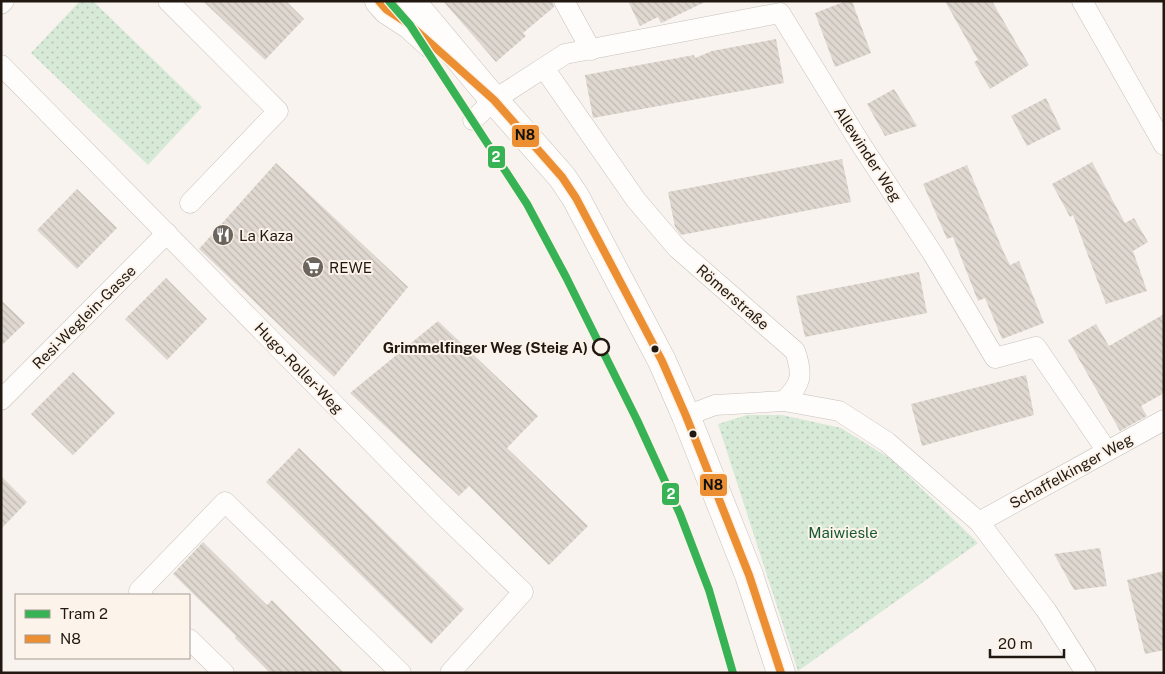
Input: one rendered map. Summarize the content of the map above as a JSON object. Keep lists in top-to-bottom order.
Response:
{
  "streets": {
    "street": [
      "Allewinder Weg",
      "Römerstraße",
      "Resi-Weglein-Gasse",
      "Hugo-Roller-Weg",
      "Schaffelkinger Weg"
    ]
  },
  "crossings": [
    ["Allewinder Weg", "Römerstraße"],
    ["Allewinder Weg", "Schaffelkinger Weg"],
    ["Resi-Weglein-Gasse", "Hugo-Roller-Weg"]
  ],
  "parks": ["Maiwiesle"],
  "places": {
    "restaurant": ["La Kaza"],
    "supermarket": ["REWE"],
    "other": ["Grimmelfinger Weg (Steig A)"]
  },
  "lines": ["tram line 2", "transit line N8"],
  "legend": ["Tram 2", "N8"],
  "scale_bar": "20 m"
}
